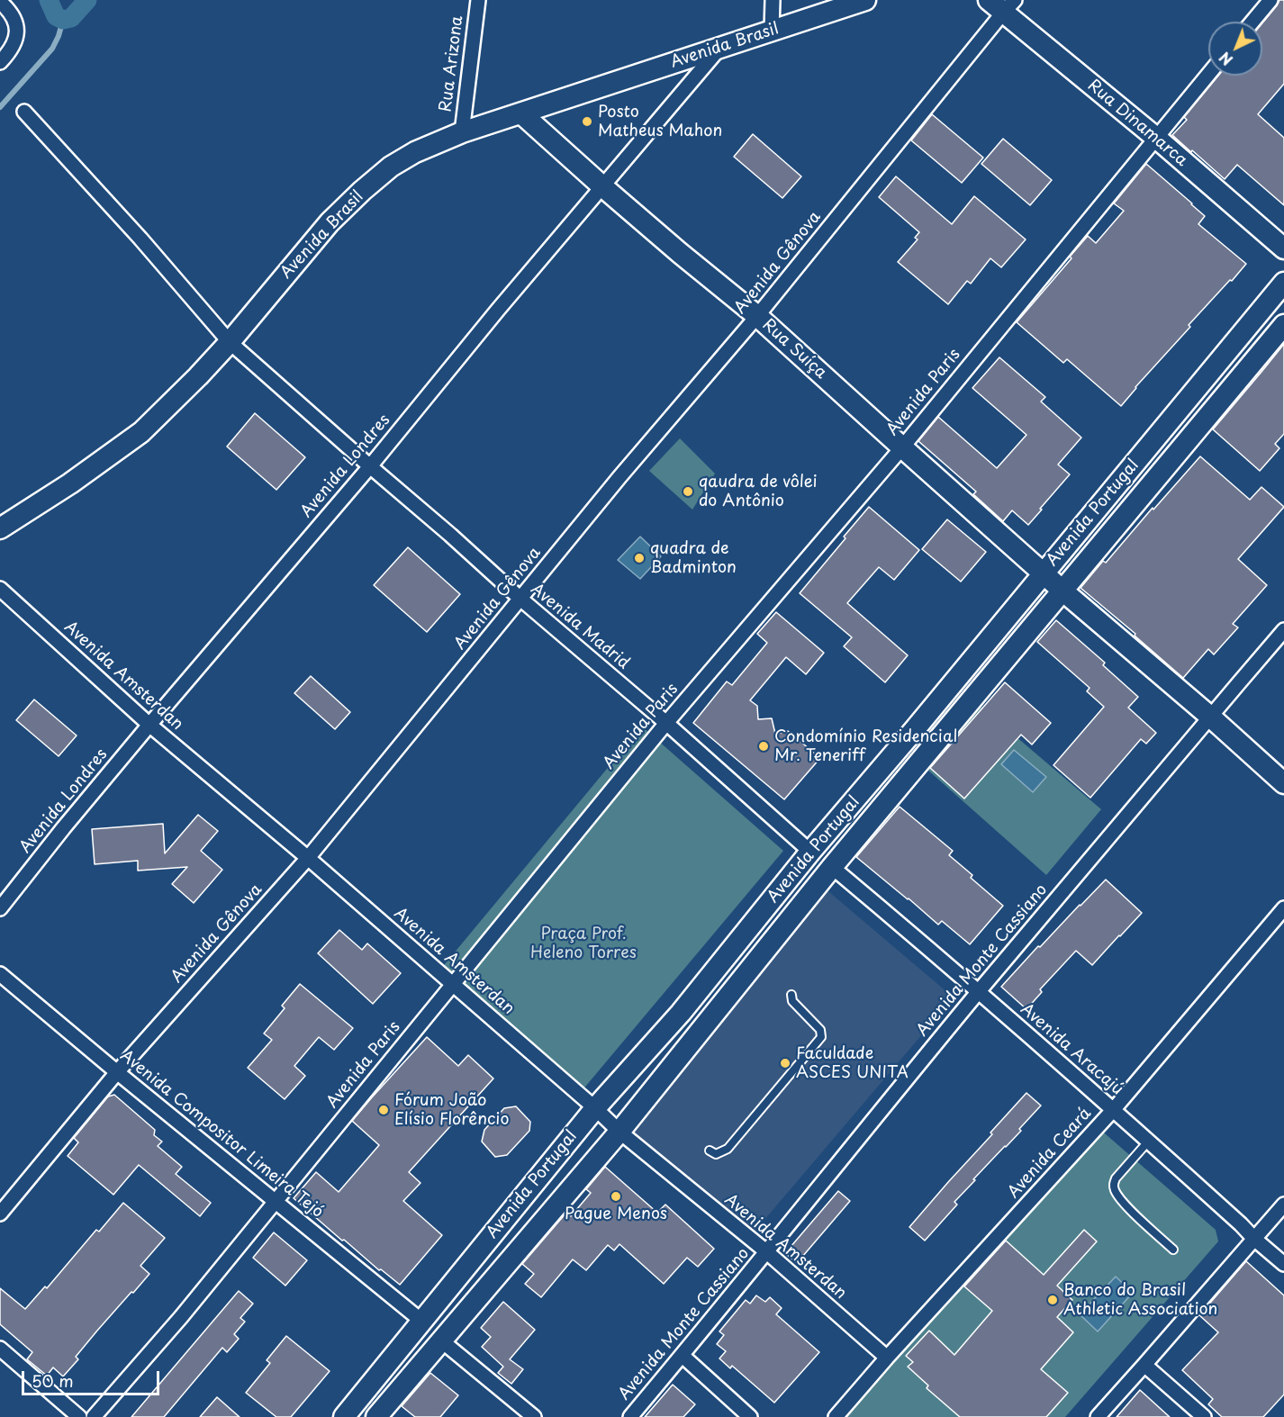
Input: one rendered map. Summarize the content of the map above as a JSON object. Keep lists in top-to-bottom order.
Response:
{
  "streets": {
    "street": [
      "Avenida Brasil",
      "Rua Arizona",
      "Rua Dinamarca",
      "Avenida Gênova",
      "Rua Suíça",
      "Avenida Paris",
      "Avenida Londres",
      "Avenida Portugal",
      "Avenida Madrid",
      "Avenida Amsterdan",
      "Avenida Monte Cassiano",
      "Avenida Aracajú",
      "Avenida Compositor Limeira Tejó",
      "Avenida Ceará"
    ]
  },
  "crossings": [
    ["Avenida Brasil", "Rua Arizona"],
    ["Avenida Brasil", "Rua Suíça"],
    ["Avenida Brasil", "Avenida Londres"],
    ["Avenida Brasil", "Avenida Madrid"],
    ["Rua Dinamarca", "Avenida Gênova"],
    ["Rua Dinamarca", "Avenida Paris"],
    ["Avenida Gênova", "Rua Suíça"],
    ["Avenida Gênova", "Avenida Madrid"],
    ["Avenida Gênova", "Avenida Amsterdan"],
    ["Avenida Gênova", "Avenida Compositor Limeira Tejó"],
    ["Rua Suíça", "Avenida Paris"],
    ["Rua Suíça", "Avenida Londres"],
    ["Rua Suíça", "Avenida Portugal"],
    ["Rua Suíça", "Avenida Monte Cassiano"],
    ["Avenida Paris", "Avenida Madrid"],
    ["Avenida Paris", "Avenida Amsterdan"],
    ["Avenida Paris", "Avenida Compositor Limeira Tejó"],
    ["Avenida Londres", "Avenida Madrid"],
    ["Avenida Londres", "Avenida Amsterdan"],
    ["Avenida Portugal", "Avenida Madrid"],
    ["Avenida Portugal", "Avenida Amsterdan"],
    ["Avenida Portugal", "Avenida Aracajú"],
    ["Avenida Portugal", "Avenida Compositor Limeira Tejó"],
    ["Avenida Amsterdan", "Avenida Monte Cassiano"],
    ["Avenida Amsterdan", "Avenida Ceará"],
    ["Avenida Monte Cassiano", "Avenida Aracajú"],
    ["Avenida Aracajú", "Avenida Ceará"]
  ],
  "parks": ["Praça Prof. Heleno Torres"],
  "places": [
    "Posto Matheus Mahon",
    "qaudra de vôlei do Antônio",
    "quadra de Badminton",
    "Condomínio Residencial Mr. Teneriff",
    "Faculdade ASCES UNITA",
    "Fórum João Elísio Florêncio",
    "Pague Menos",
    "Banco do Brasil Athletic Association"
  ],
  "scale_bar": "50 m",
  "north": "bottom left"
}
